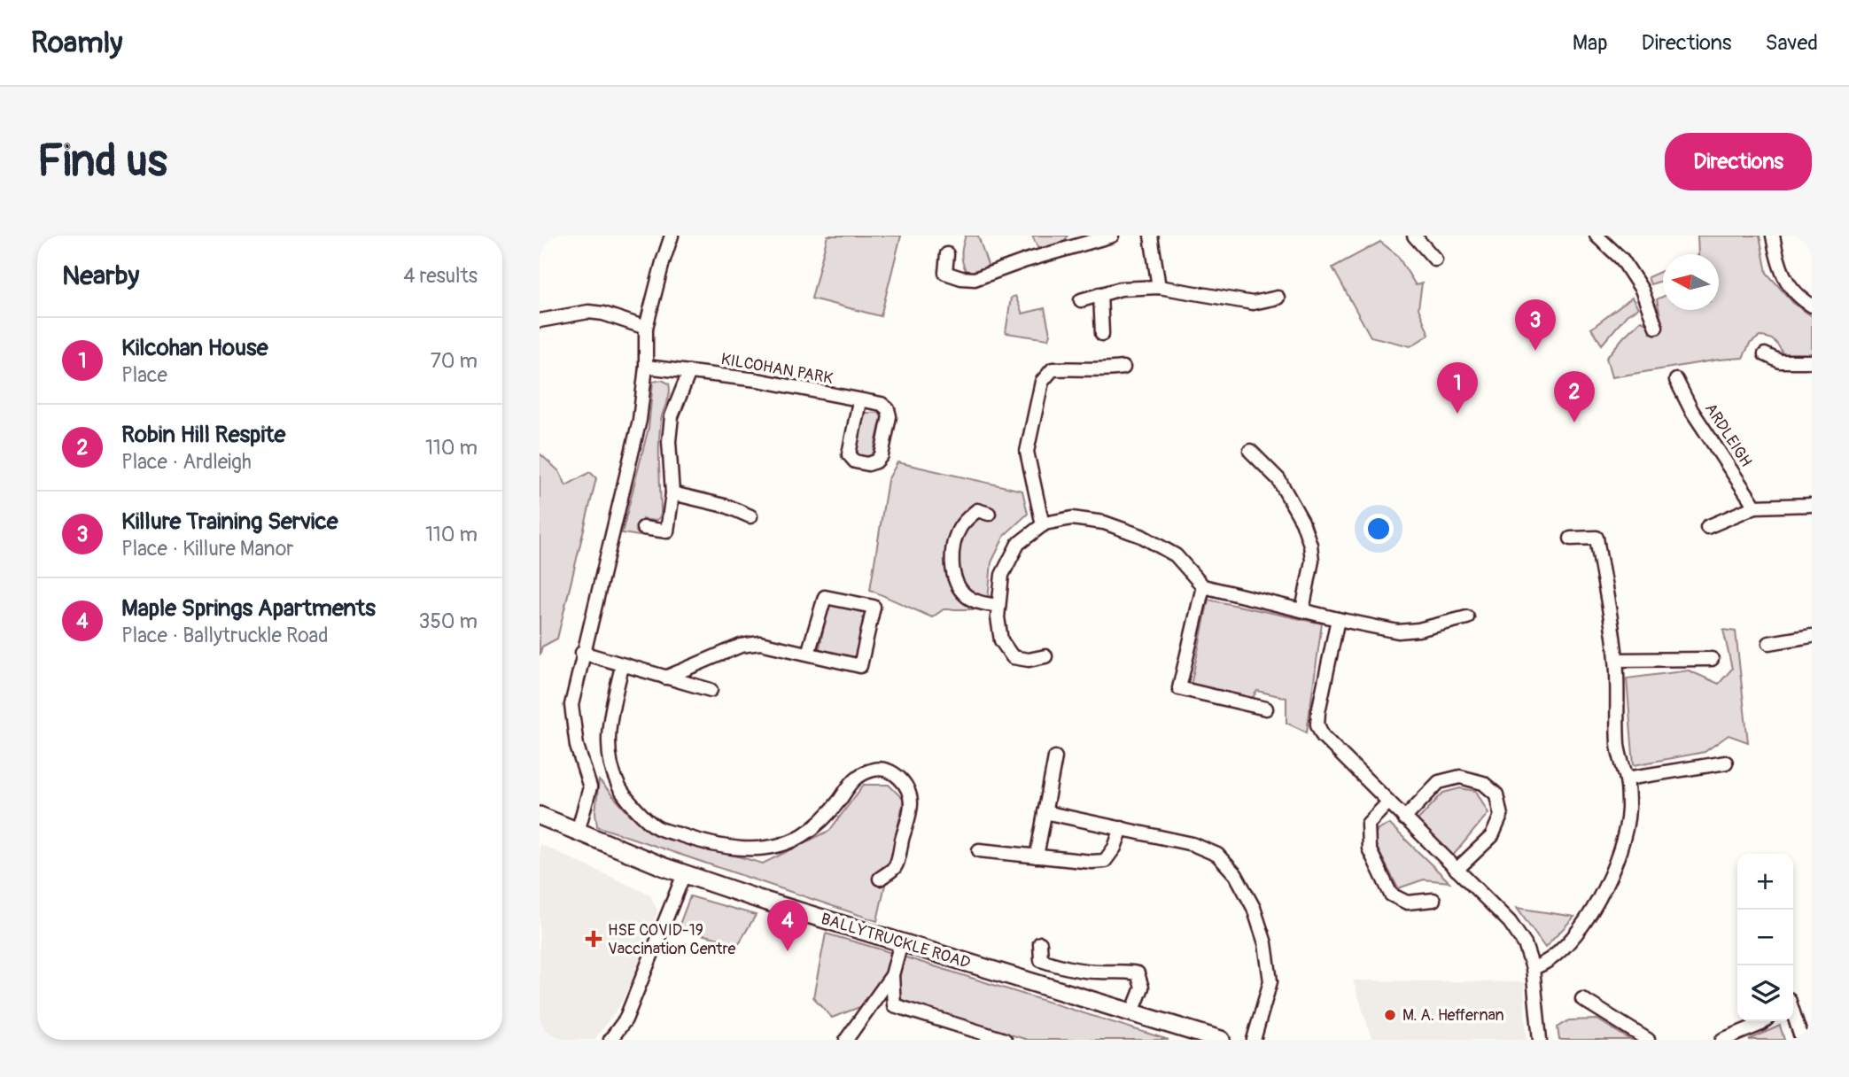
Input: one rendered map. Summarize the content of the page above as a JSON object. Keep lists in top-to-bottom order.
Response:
{
  "streets": {
    "street": ["KILCOHAN PARK", "ARDLEIGH", "BALLYTRUCKLE ROAD"]
  },
  "places": {
    "health": ["HSE COVID-19 Vaccination Centre"],
    "other": ["M. A. Heffernan"]
  },
  "north": "left",
  "page": {
    "header": "Roamly",
    "nav": ["Map", "Directions", "Saved"],
    "buttons": "Directions",
    "title": "Find us",
    "heading": ["Nearby", "4 results"],
    "pins": [
      "3",
      "1",
      "2",
      "4"
    ],
    "list": [
      {
        "mark": "1",
        "name": "Kilcohan House",
        "note": "Place",
        "value": "70 m"
      },
      {
        "mark": "2",
        "name": "Robin Hill Respite",
        "note": "Place · Ardleigh",
        "value": "110 m"
      },
      {
        "mark": "3",
        "name": "Killure Training Service",
        "note": "Place · Killure Manor",
        "value": "110 m"
      },
      {
        "mark": "4",
        "name": "Maple Springs Apartments",
        "note": "Place · Ballytruckle Road",
        "value": "350 m"
      }
    ],
    "map_buttons": ["+", "−"]
  }
}
